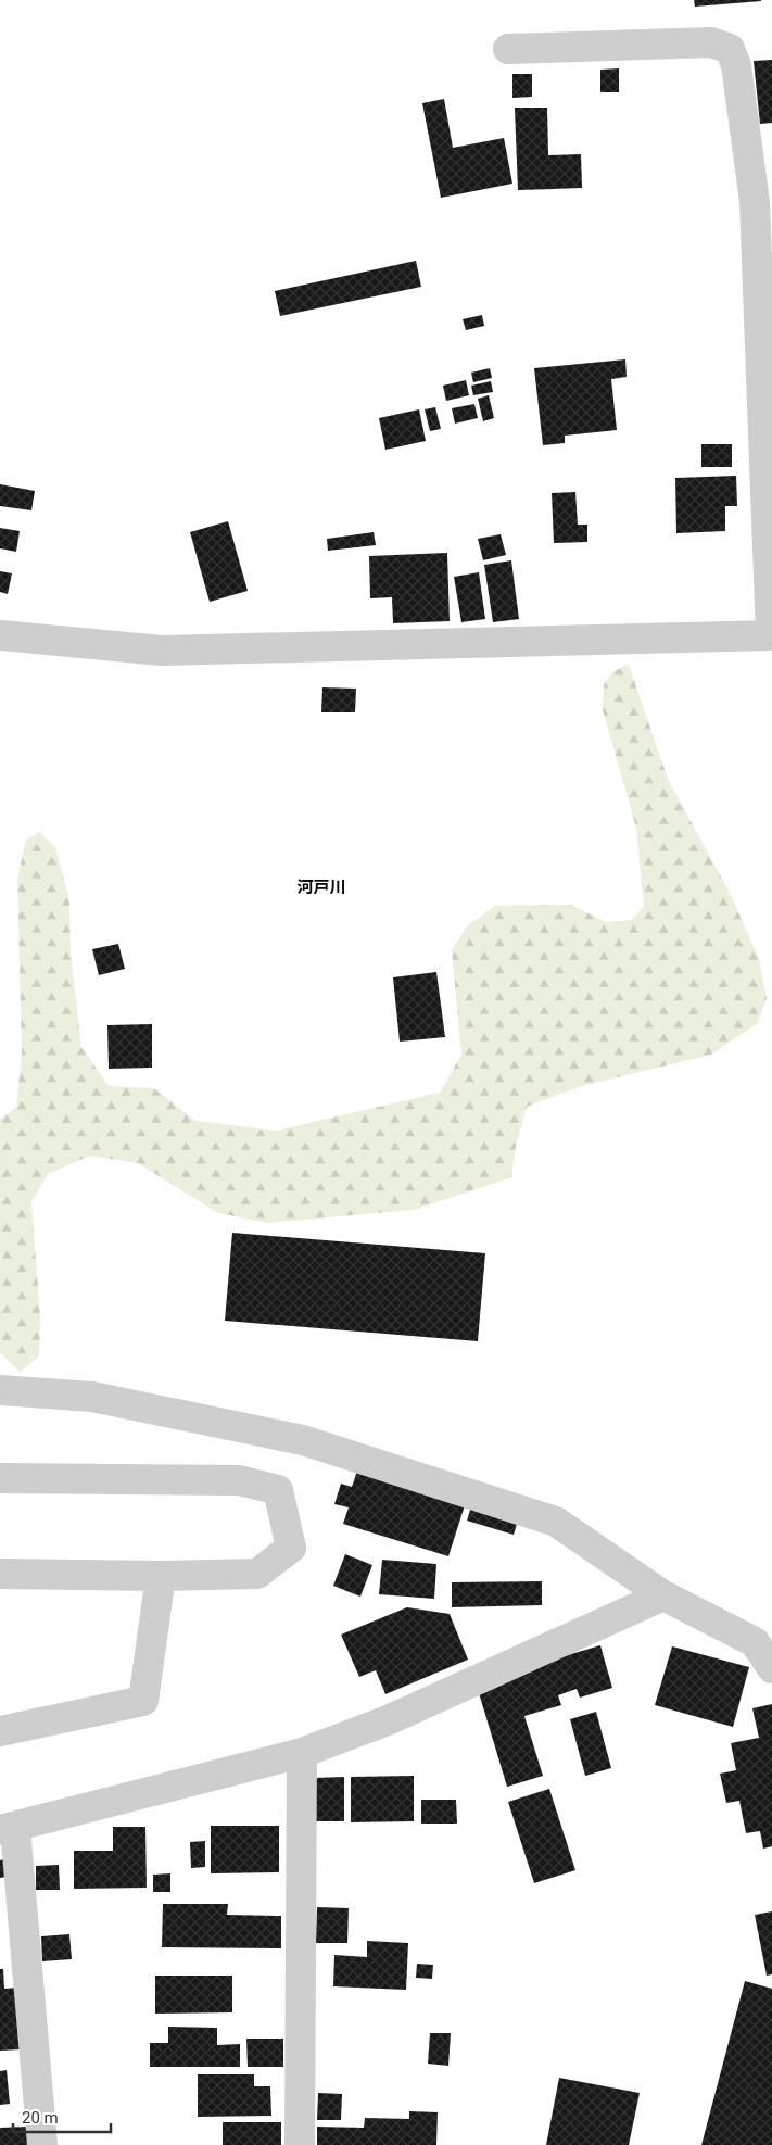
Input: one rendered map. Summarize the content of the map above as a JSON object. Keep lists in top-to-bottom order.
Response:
{
  "districts": ["河戸川"],
  "scale_bar": "20 m"
}
